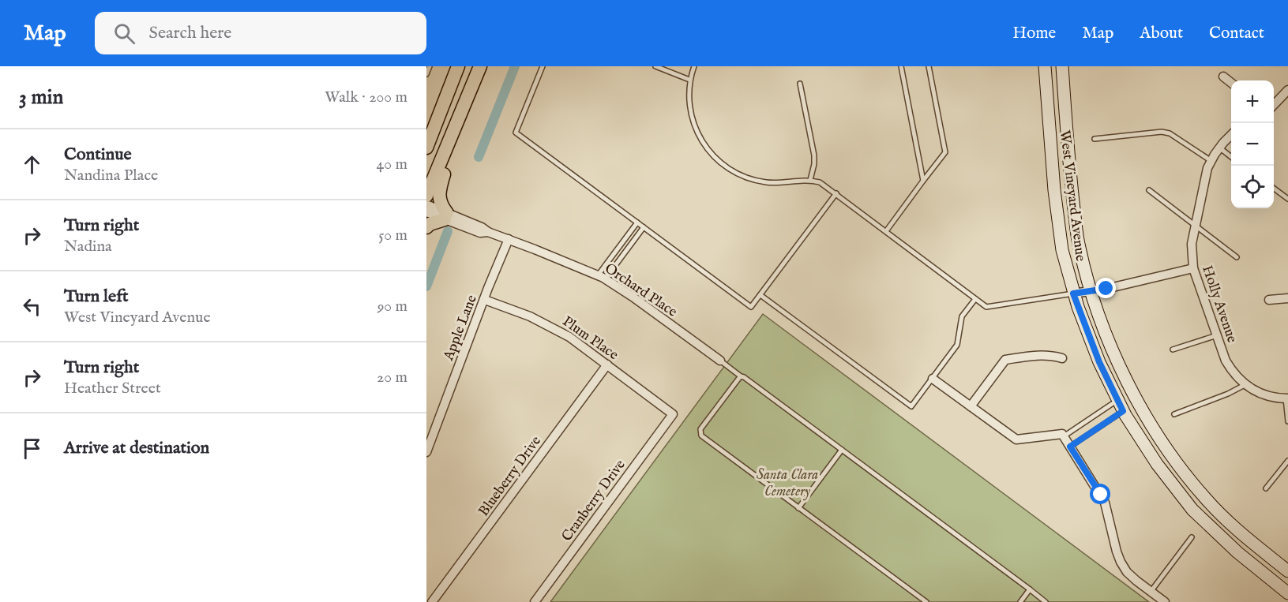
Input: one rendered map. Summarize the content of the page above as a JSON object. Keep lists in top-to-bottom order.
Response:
{
  "streets": {
    "main road": ["West Vineyard Avenue"],
    "street": [
      "Orchard Place",
      "Holly Avenue",
      "Apple Lane",
      "Plum Place",
      "Blueberry Drive",
      "Cranberry Drive"
    ]
  },
  "crossings": [
    ["Orchard Place", "Apple Lane"],
    ["Apple Lane", "Plum Place"],
    ["Plum Place", "Blueberry Drive"],
    ["Plum Place", "Cranberry Drive"]
  ],
  "parks": ["Santa Clara Cemetery"],
  "page": {
    "header": "Map",
    "search": "Search here",
    "nav": [
      "Home",
      "Map",
      "About",
      "Contact"
    ],
    "heading": ["3 min", "Walk · 200 m"],
    "map_buttons": ["+", "−"],
    "list": [
      ["Continue", "Nandina Place", "40 m"],
      ["Turn right", "Nadina", "50 m"],
      ["Turn left", "West Vineyard Avenue", "90 m"],
      ["Turn right", "Heather Street", "20 m"],
      "Arrive at destination"
    ]
  }
}
